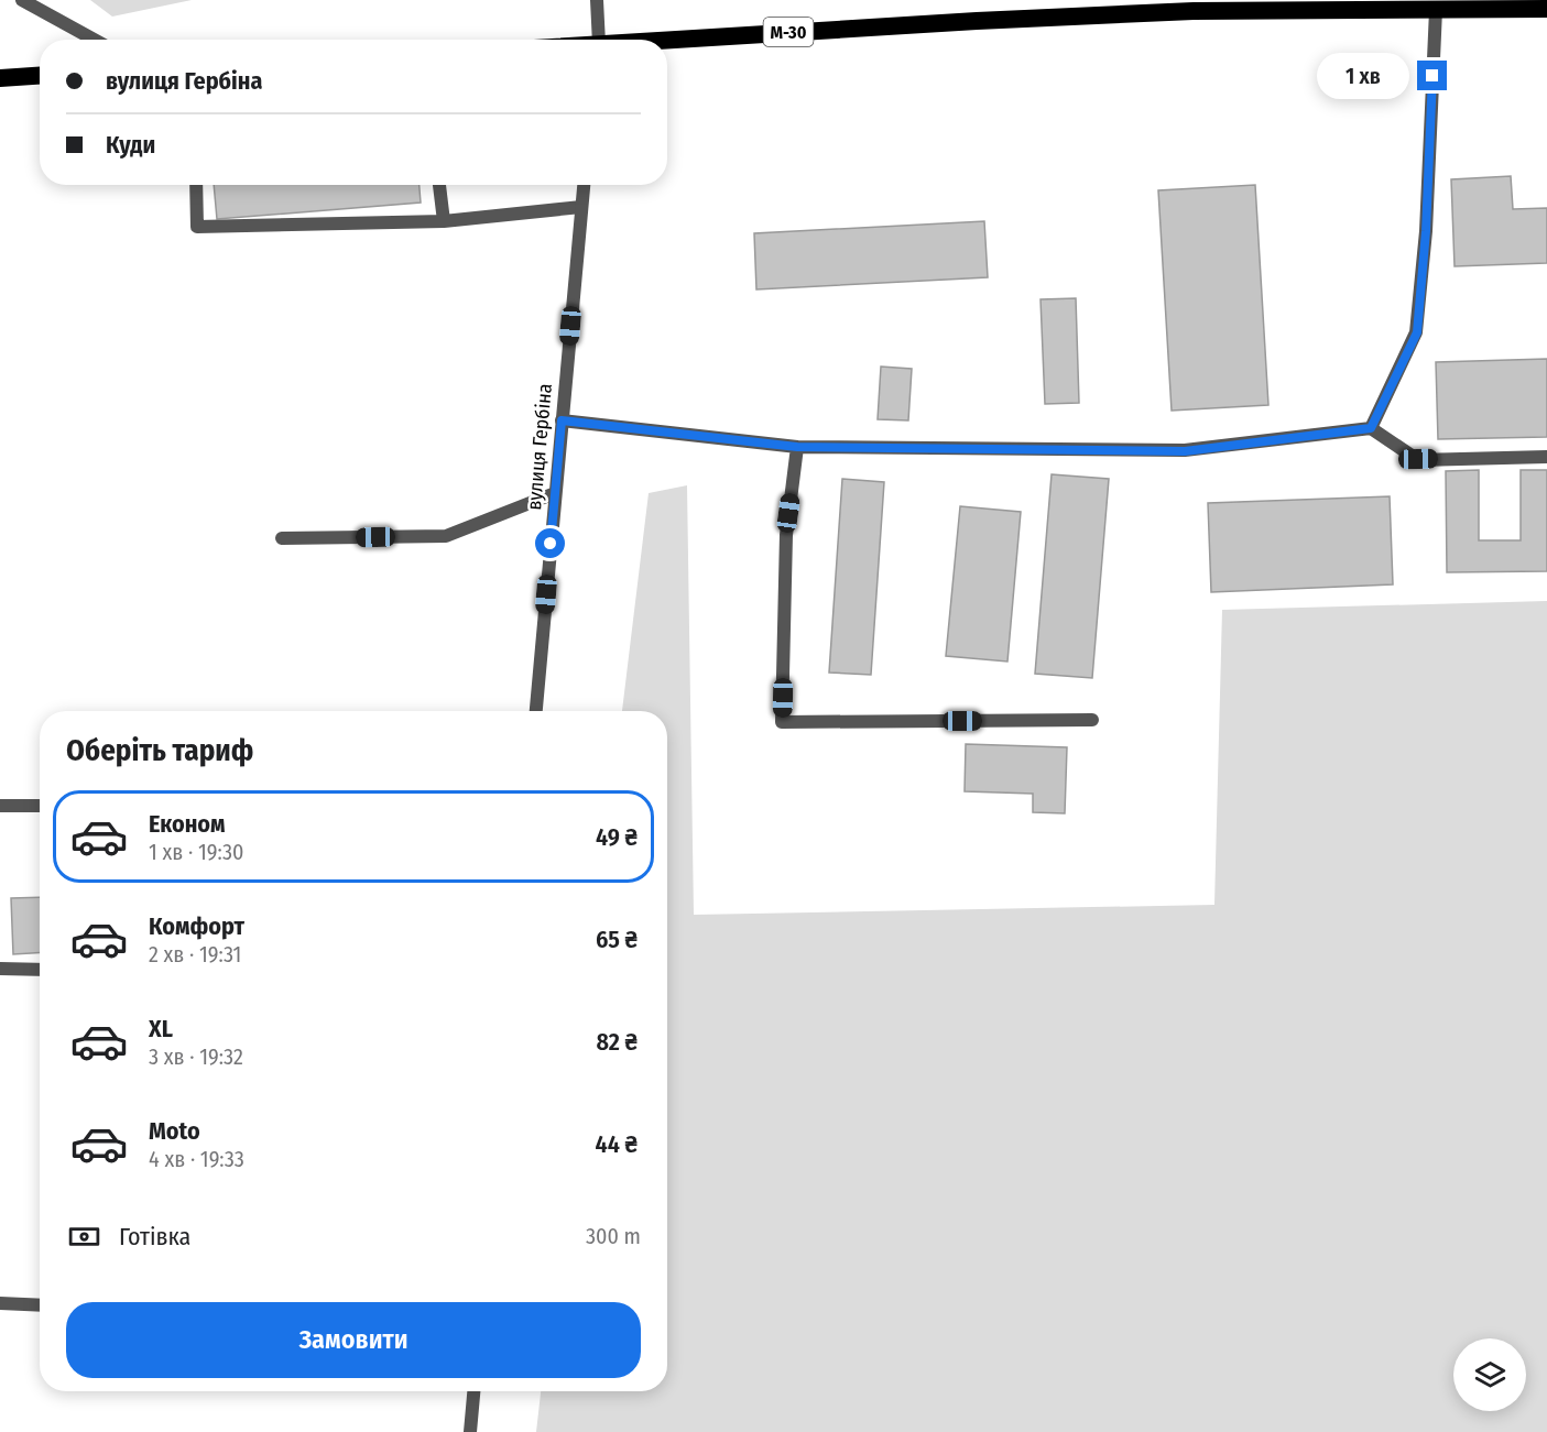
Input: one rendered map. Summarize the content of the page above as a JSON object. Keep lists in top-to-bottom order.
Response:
{
  "streets": {
    "highway": ["М-30"],
    "street": ["вулиця Гербіна"]
  },
  "page": {
    "banner": ["вулиця Гербіна", "Куди"],
    "bubble": "1 хв",
    "heading": "Оберіть тариф",
    "list": [
      {
        "name": "Економ",
        "note": "1 хв · 19:30",
        "value": "49 ₴"
      },
      {
        "name": "Комфорт",
        "note": "2 хв · 19:31",
        "value": "65 ₴"
      },
      {
        "name": "XL",
        "note": "3 хв · 19:32",
        "value": "82 ₴"
      },
      {
        "name": "Moto",
        "note": "4 хв · 19:33",
        "value": "44 ₴"
      }
    ],
    "pay": ["Готівка", "300 m"],
    "buttons": "Замовити"
  }
}
